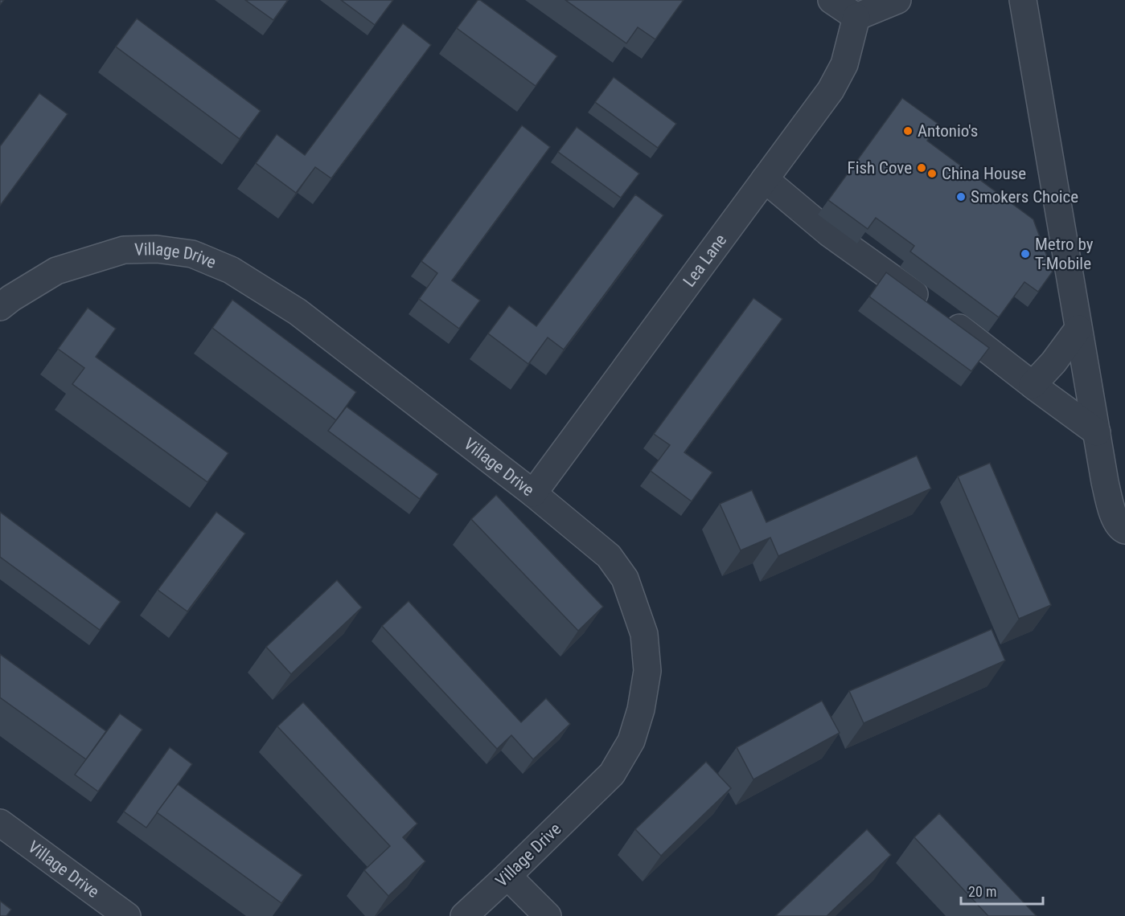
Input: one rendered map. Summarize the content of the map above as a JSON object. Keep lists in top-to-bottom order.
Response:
{
  "streets": {
    "street": ["Village Drive", "Lea Lane"]
  },
  "crossings": [
    ["Village Drive", "Lea Lane"]
  ],
  "places": [
    "Antonio's",
    "Fish Cove",
    "China House",
    "Smokers Choice",
    "Metro by T-Mobile"
  ],
  "scale_bar": "20 m"
}
